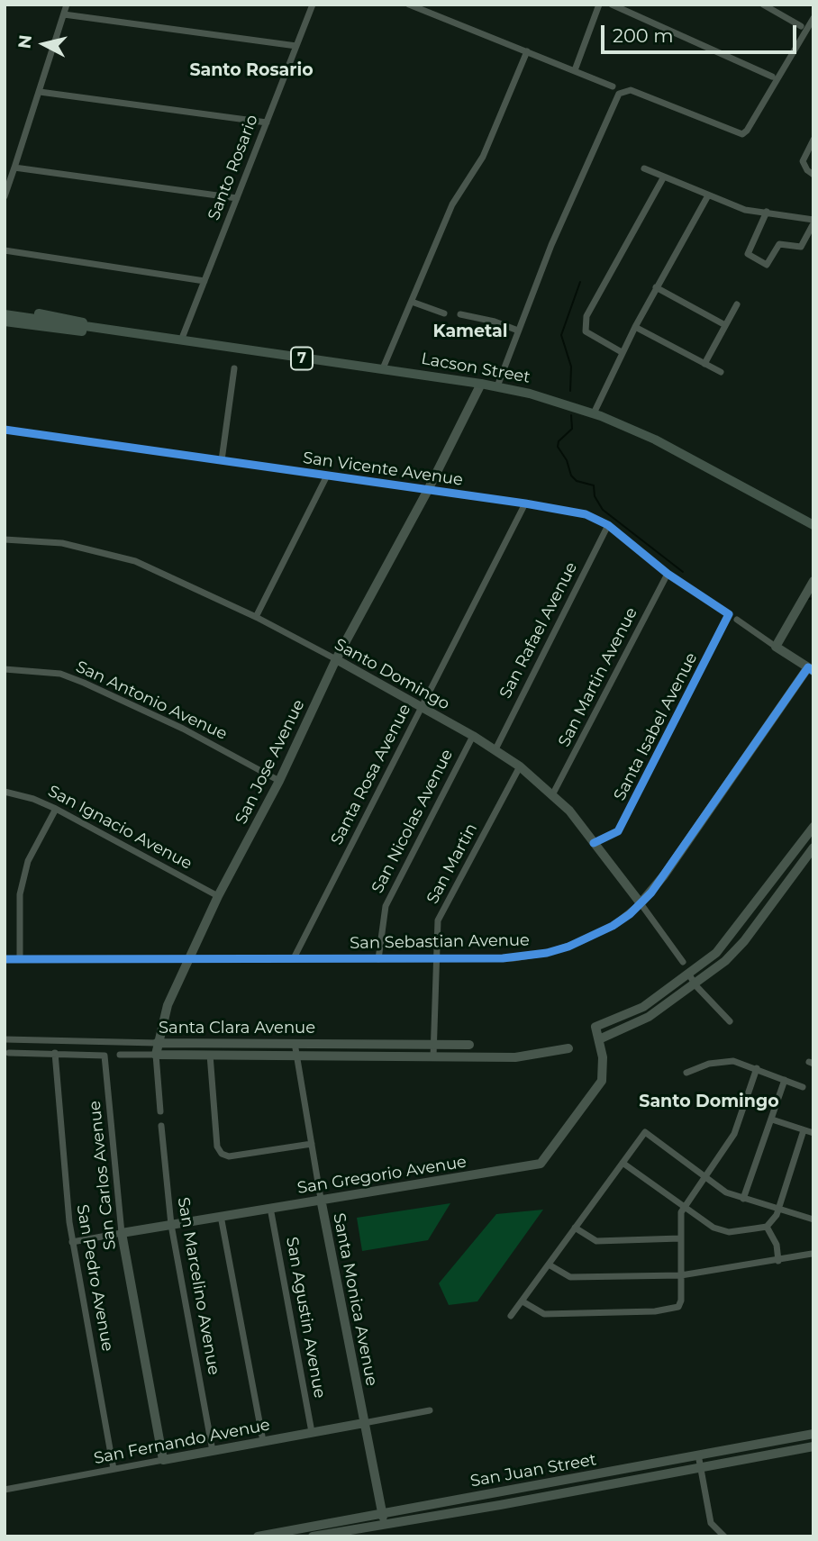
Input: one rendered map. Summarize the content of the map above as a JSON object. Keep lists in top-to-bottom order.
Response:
{
  "streets": {
    "main road": ["7", "Lacson Street"],
    "street": [
      "Santo Rosario",
      "San Vicente Avenue",
      "San Rafael Avenue",
      "Santo Domingo",
      "San Martin Avenue",
      "San Antonio Avenue",
      "Santa Isabel Avenue",
      "San Jose Avenue",
      "Santa Rosa Avenue",
      "San Nicolas Avenue",
      "San Ignacio Avenue",
      "San Martin",
      "San Sebastian Avenue",
      "Santa Clara Avenue",
      "San Carlos Avenue",
      "San Gregorio Avenue",
      "San Pedro Avenue",
      "San Marcelino Avenue",
      "Santa Monica Avenue",
      "San Agustin Avenue",
      "San Fernando Avenue",
      "San Juan Street"
    ]
  },
  "crossings": [
    ["Santo Rosario", "Lacson Street"],
    ["Lacson Street", "San Jose Avenue"],
    ["San Vicente Avenue", "San Rafael Avenue"],
    ["San Vicente Avenue", "San Martin Avenue"],
    ["San Vicente Avenue", "Santa Isabel Avenue"],
    ["San Vicente Avenue", "San Jose Avenue"],
    ["San Vicente Avenue", "Santa Rosa Avenue"],
    ["San Rafael Avenue", "Santo Domingo"],
    ["Santo Domingo", "San Martin Avenue"],
    ["Santo Domingo", "Santa Isabel Avenue"],
    ["Santo Domingo", "San Jose Avenue"],
    ["Santo Domingo", "Santa Rosa Avenue"],
    ["Santo Domingo", "San Nicolas Avenue"],
    ["Santo Domingo", "San Martin"],
    ["Santo Domingo", "San Sebastian Avenue"],
    ["San Antonio Avenue", "San Jose Avenue"],
    ["San Jose Avenue", "San Ignacio Avenue"],
    ["San Jose Avenue", "San Sebastian Avenue"],
    ["San Jose Avenue", "Santa Clara Avenue"],
    ["Santa Rosa Avenue", "San Sebastian Avenue"],
    ["San Nicolas Avenue", "San Sebastian Avenue"],
    ["San Martin", "San Sebastian Avenue"],
    ["San Martin", "Santa Clara Avenue"],
    ["Santa Clara Avenue", "Santa Monica Avenue"],
    ["San Carlos Avenue", "San Gregorio Avenue"],
    ["San Carlos Avenue", "San Pedro Avenue"],
    ["San Carlos Avenue", "San Fernando Avenue"],
    ["San Gregorio Avenue", "San Pedro Avenue"],
    ["San Gregorio Avenue", "San Marcelino Avenue"],
    ["San Gregorio Avenue", "Santa Monica Avenue"],
    ["San Gregorio Avenue", "San Agustin Avenue"],
    ["San Pedro Avenue", "San Fernando Avenue"],
    ["San Marcelino Avenue", "San Fernando Avenue"],
    ["Santa Monica Avenue", "San Fernando Avenue"],
    ["Santa Monica Avenue", "San Juan Street"],
    ["San Agustin Avenue", "San Fernando Avenue"]
  ],
  "districts": ["Santo Rosario", "Kametal", "Santo Domingo"],
  "scale_bar": "200 m",
  "north": "left"
}
